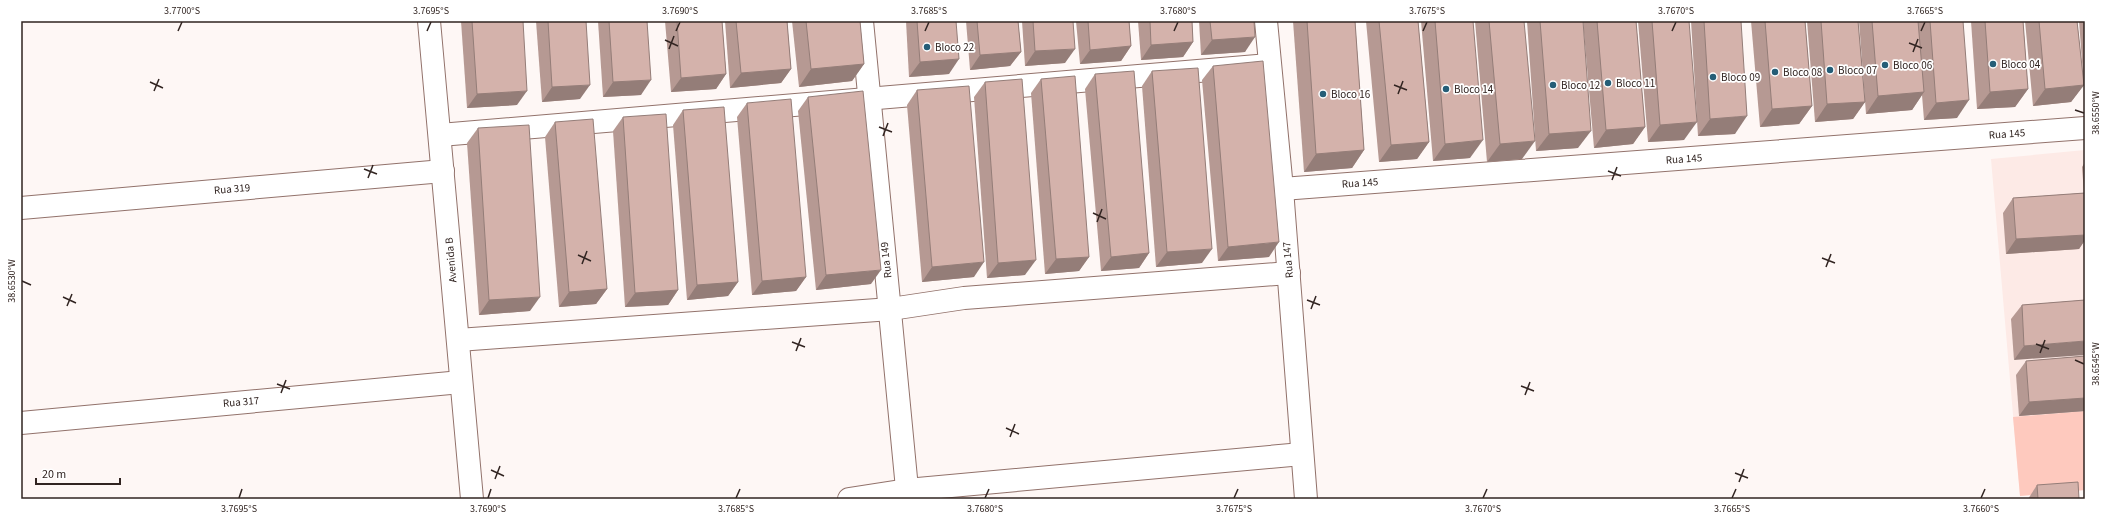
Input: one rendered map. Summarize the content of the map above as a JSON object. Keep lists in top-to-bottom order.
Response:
{
  "streets": {
    "street": [
      "Rua 145",
      "Rua 319",
      "Avenida B",
      "Rua 149",
      "Rua 147",
      "Rua 317"
    ]
  },
  "crossings": [
    ["Rua 145", "Rua 147"],
    ["Rua 319", "Avenida B"],
    ["Avenida B", "Rua 317"]
  ],
  "places": [
    "Bloco 22",
    "Bloco 04",
    "Bloco 06",
    "Bloco 07",
    "Bloco 08",
    "Bloco 09",
    "Bloco 11",
    "Bloco 12",
    "Bloco 14",
    "Bloco 16"
  ],
  "scale_bar": "20 m",
  "coordinates": [
    "3.7700°S",
    "3.7695°S",
    "3.7690°S",
    "3.7685°S",
    "3.7680°S",
    "3.7675°S",
    "3.7670°S",
    "3.7665°S",
    "38.6550°W",
    "38.6530°W",
    "38.6545°W",
    "3.7660°S"
  ]
}
